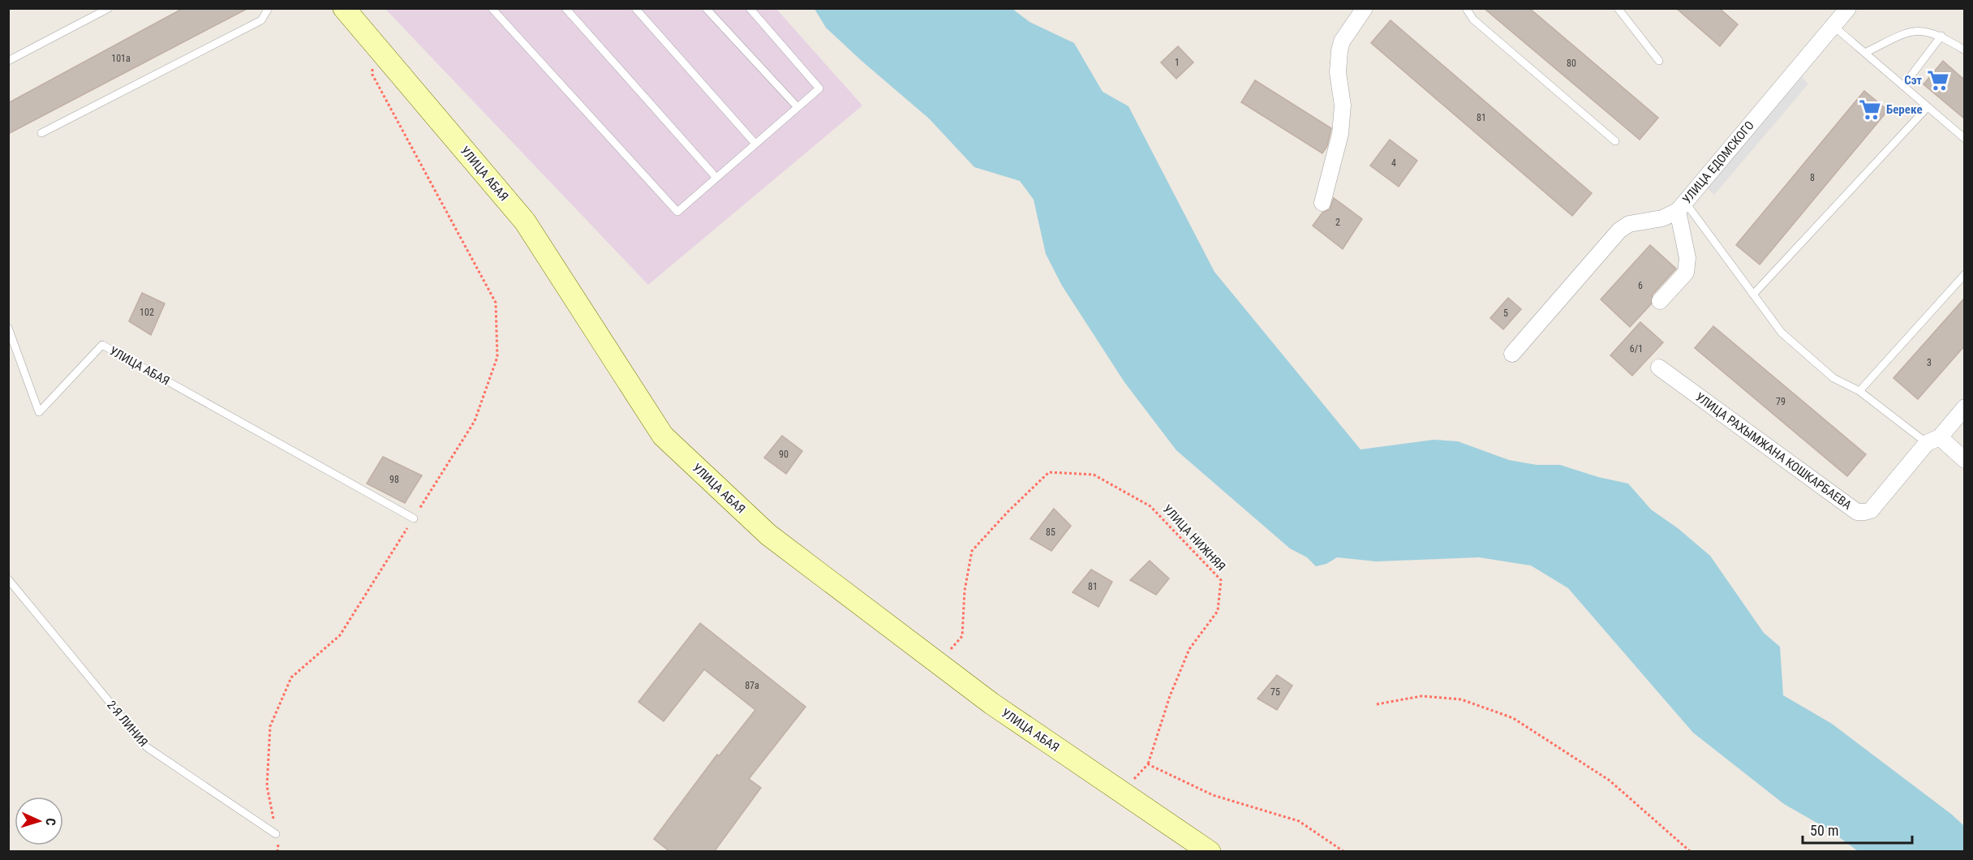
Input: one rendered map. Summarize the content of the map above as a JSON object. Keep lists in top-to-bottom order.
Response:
{
  "streets": {
    "street": ["УЛИЦА ЕДОМСКОГО", "УЛИЦА АБАЯ", "УЛИЦА РАХЫМЖАНА КОШКАРБАЕВА"],
    "lane": ["2-Я ЛИНИЯ"],
    "path": ["УЛИЦА НИЖНЯЯ"]
  },
  "crossings": [
    ["УЛИЦА АБАЯ", "УЛИЦА НИЖНЯЯ"]
  ],
  "places": {
    "supermarket": ["Сэт", "Береке"]
  },
  "house_numbers": [
    "101а",
    "1",
    "80",
    "81",
    "4",
    "8",
    "2",
    "6",
    "102",
    "5",
    "6/1",
    "3",
    "79",
    "90",
    "98",
    "85",
    "81",
    "87а",
    "75"
  ],
  "scale_bar": "50 m",
  "north": "right"
}
